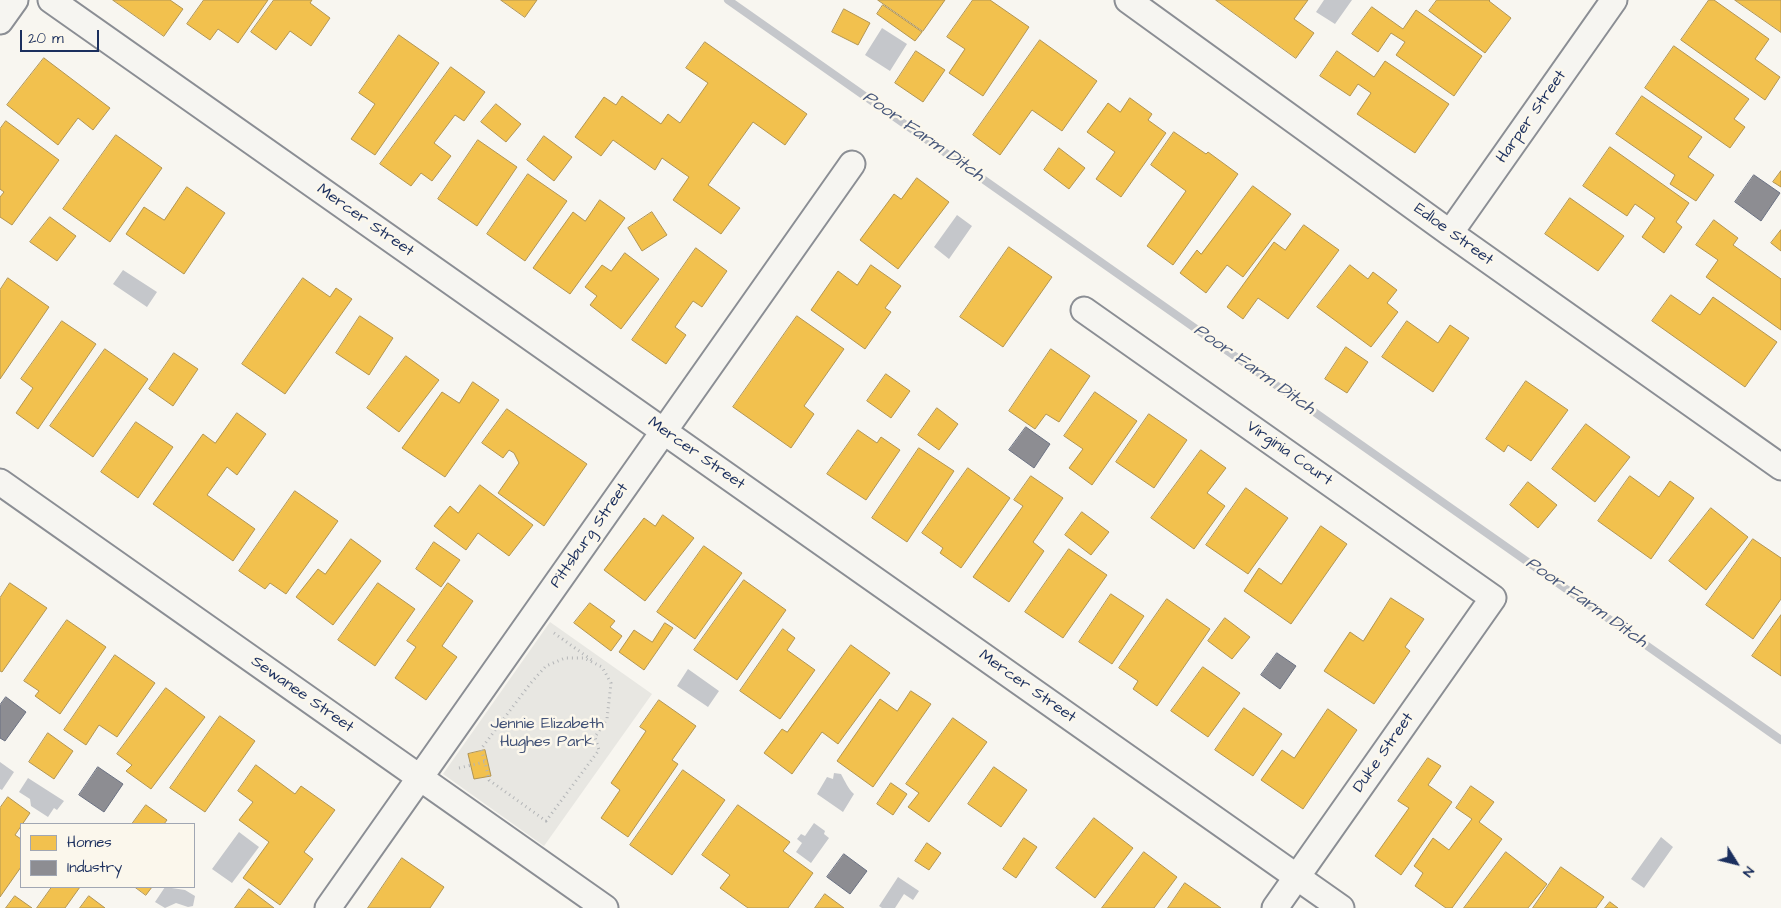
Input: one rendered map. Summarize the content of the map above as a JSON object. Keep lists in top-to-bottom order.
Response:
{
  "streets": {
    "street": [
      "Harper Street",
      "Mercer Street",
      "Edloe Street",
      "Virginia Court",
      "Pittsburg Street",
      "Sewanee Street",
      "Duke Street"
    ]
  },
  "crossings": [
    ["Harper Street", "Edloe Street"],
    ["Mercer Street", "Pittsburg Street"],
    ["Mercer Street", "Duke Street"],
    ["Virginia Court", "Duke Street"],
    ["Pittsburg Street", "Sewanee Street"]
  ],
  "water": ["Poor Farm Ditch"],
  "parks": ["Jennie Elizabeth Hughes Park"],
  "legend": ["Homes", "Industry"],
  "scale_bar": "20 m",
  "north": "bottom right"
}
